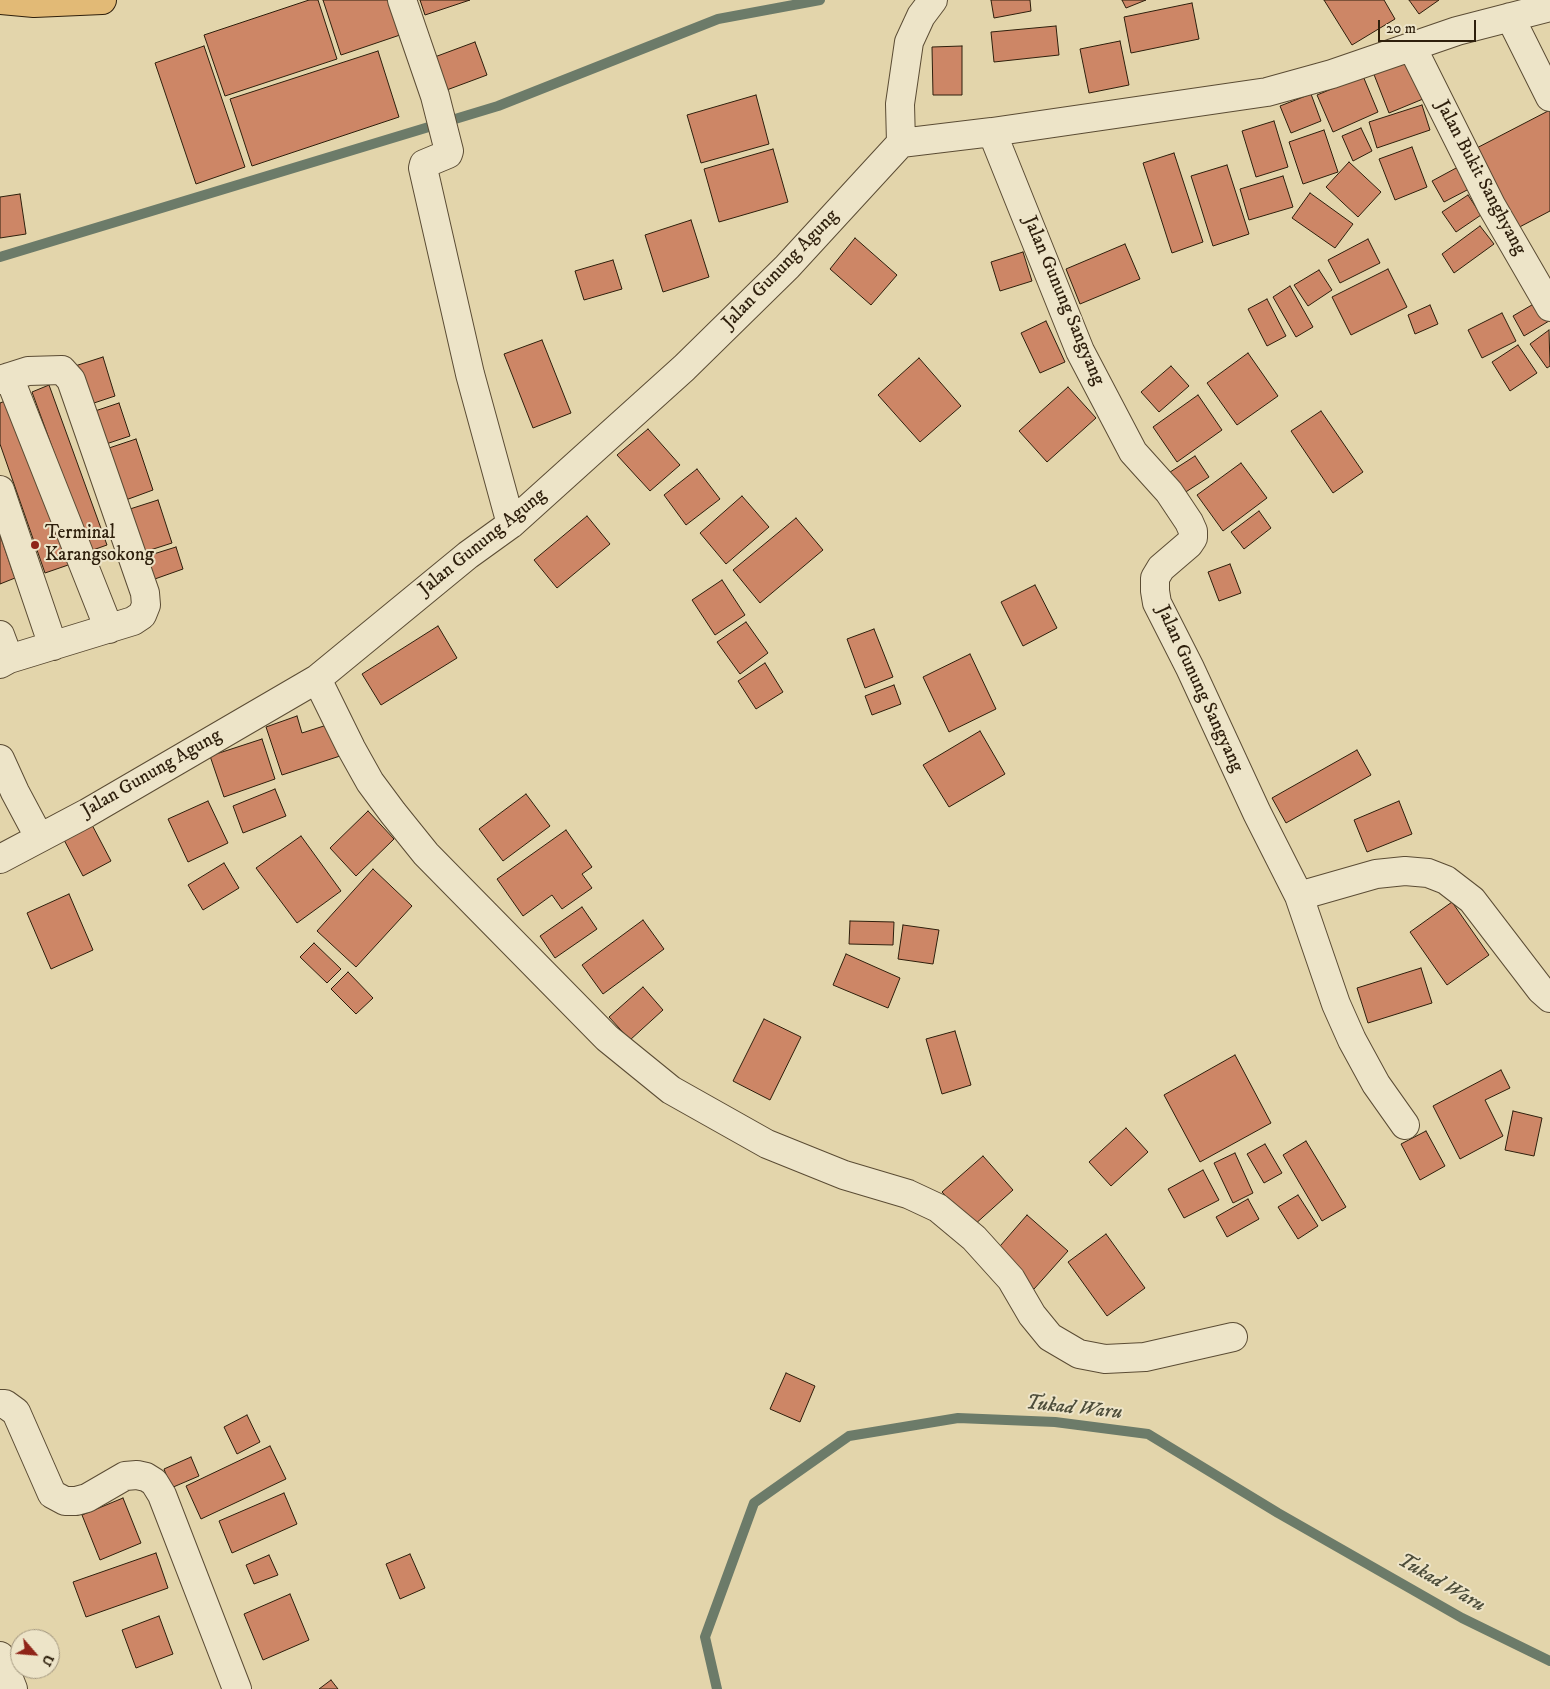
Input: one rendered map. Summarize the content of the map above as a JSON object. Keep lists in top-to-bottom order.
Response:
{
  "streets": {
    "street": ["Jalan Bukit Sanghyang", "Jalan Gunung Agung", "Jalan Gunung Sangyang"]
  },
  "water": ["Tukad Waru"],
  "places": ["Terminal Karangsokong"],
  "scale_bar": "20 m",
  "north": "bottom right"
}
